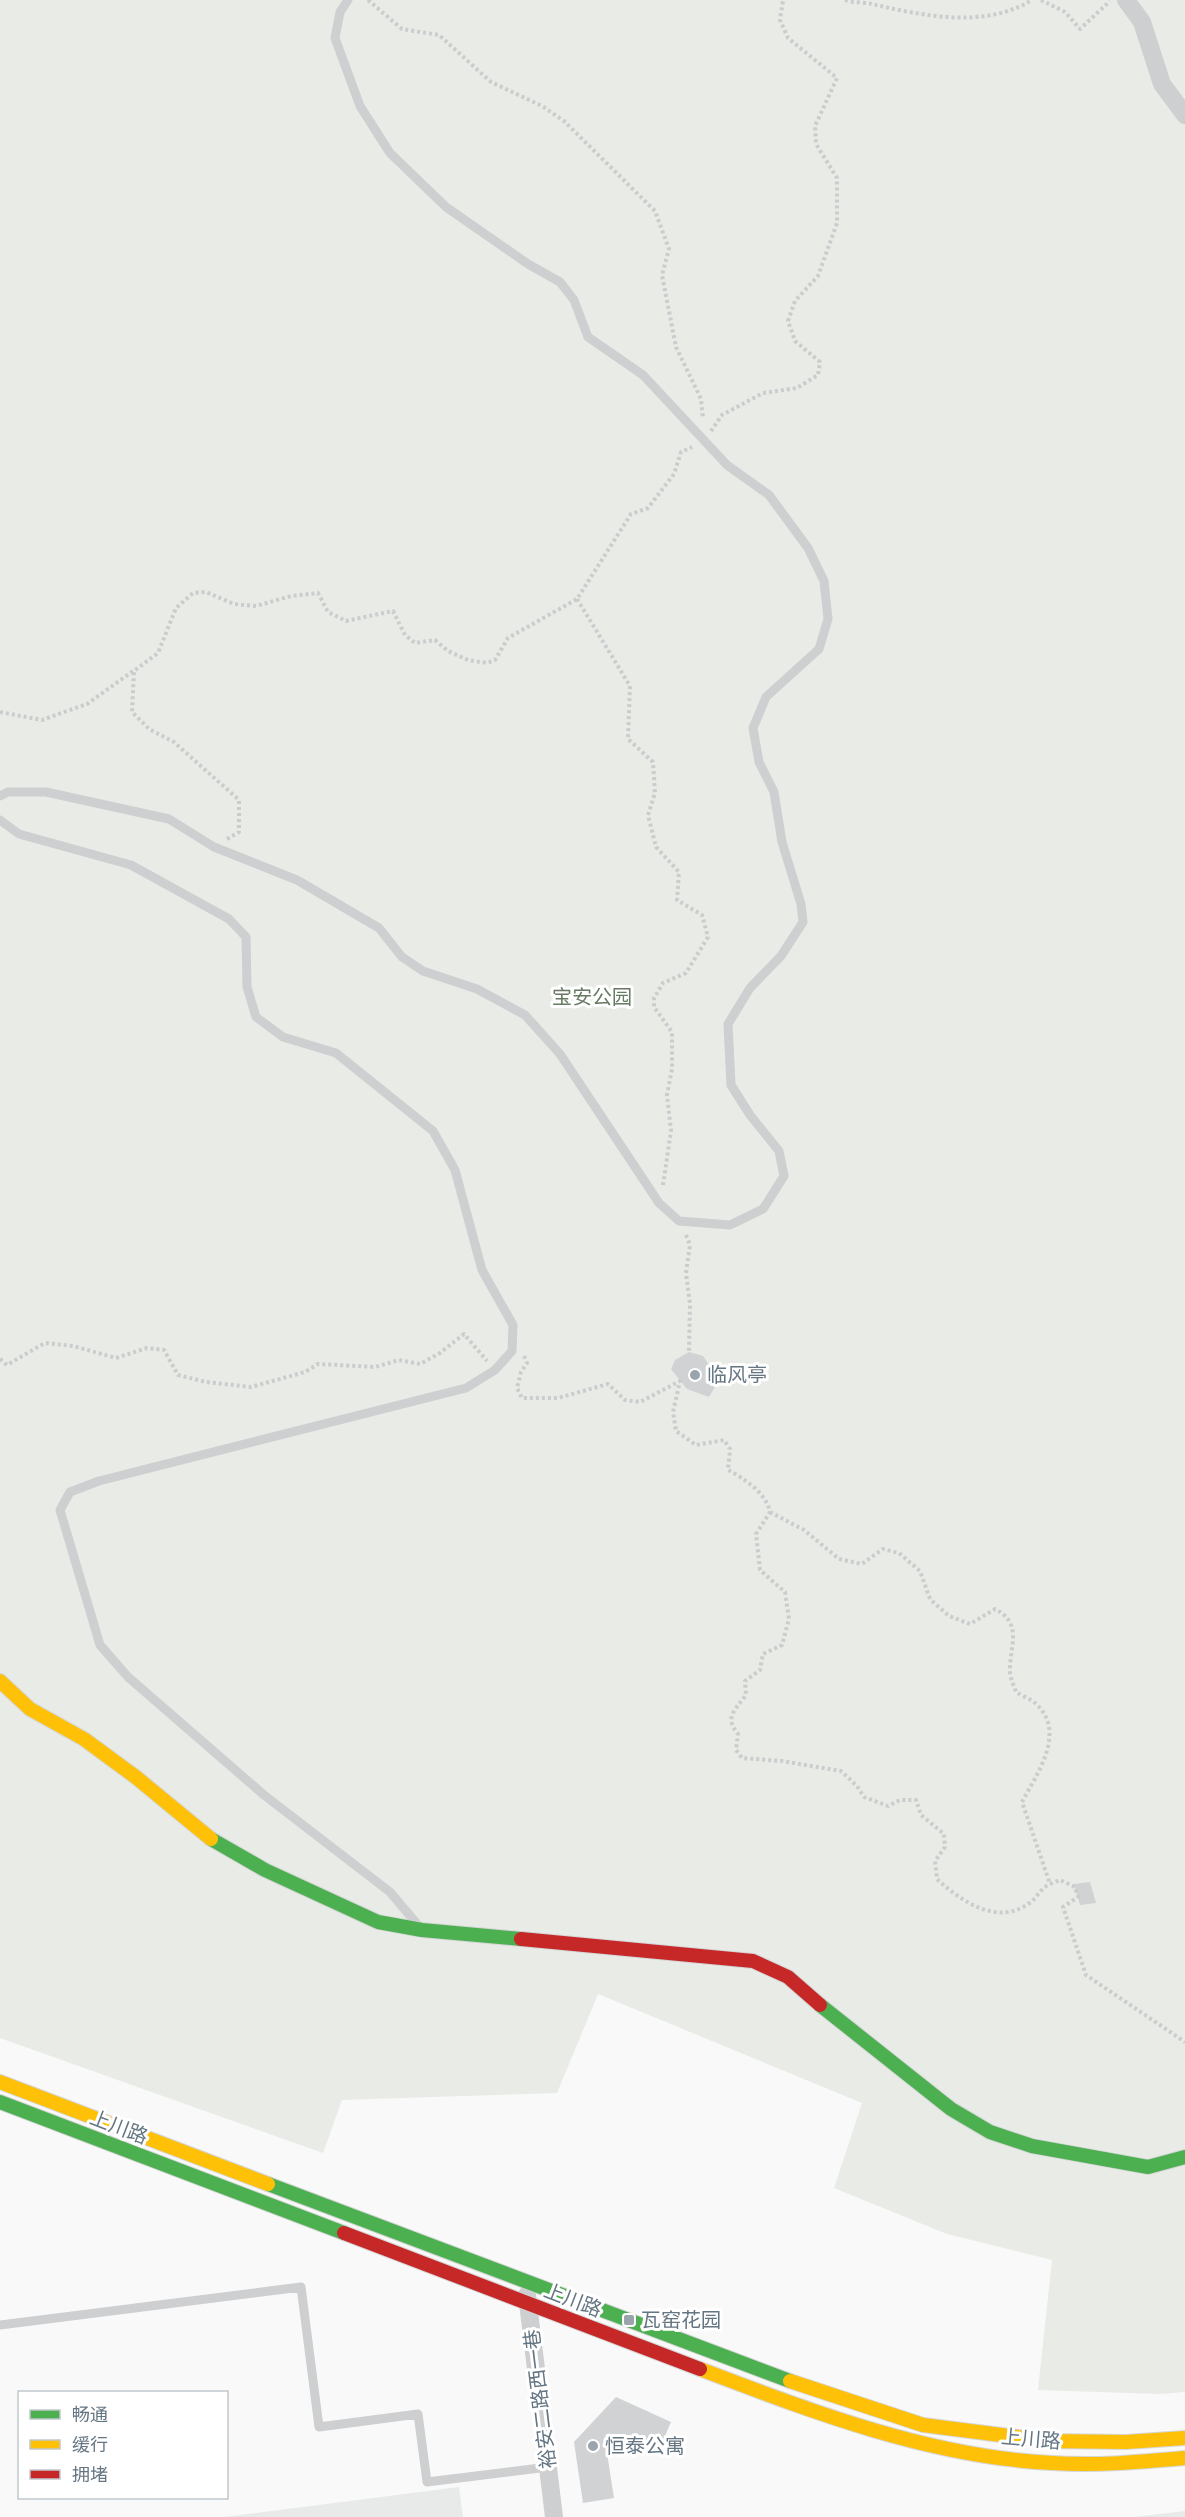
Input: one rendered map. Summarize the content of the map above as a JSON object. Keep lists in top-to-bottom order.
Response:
{
  "streets": {
    "main road": ["上川路"],
    "street": ["裕安二路西一巷"]
  },
  "crossings": [
    ["上川路", "裕安二路西一巷"]
  ],
  "parks": ["宝安公园"],
  "places": {
    "other": ["临风亭", "恒泰公寓"],
    "transit": ["瓦窑花园"]
  },
  "legend": ["畅通", "缓行", "拥堵"]
}
